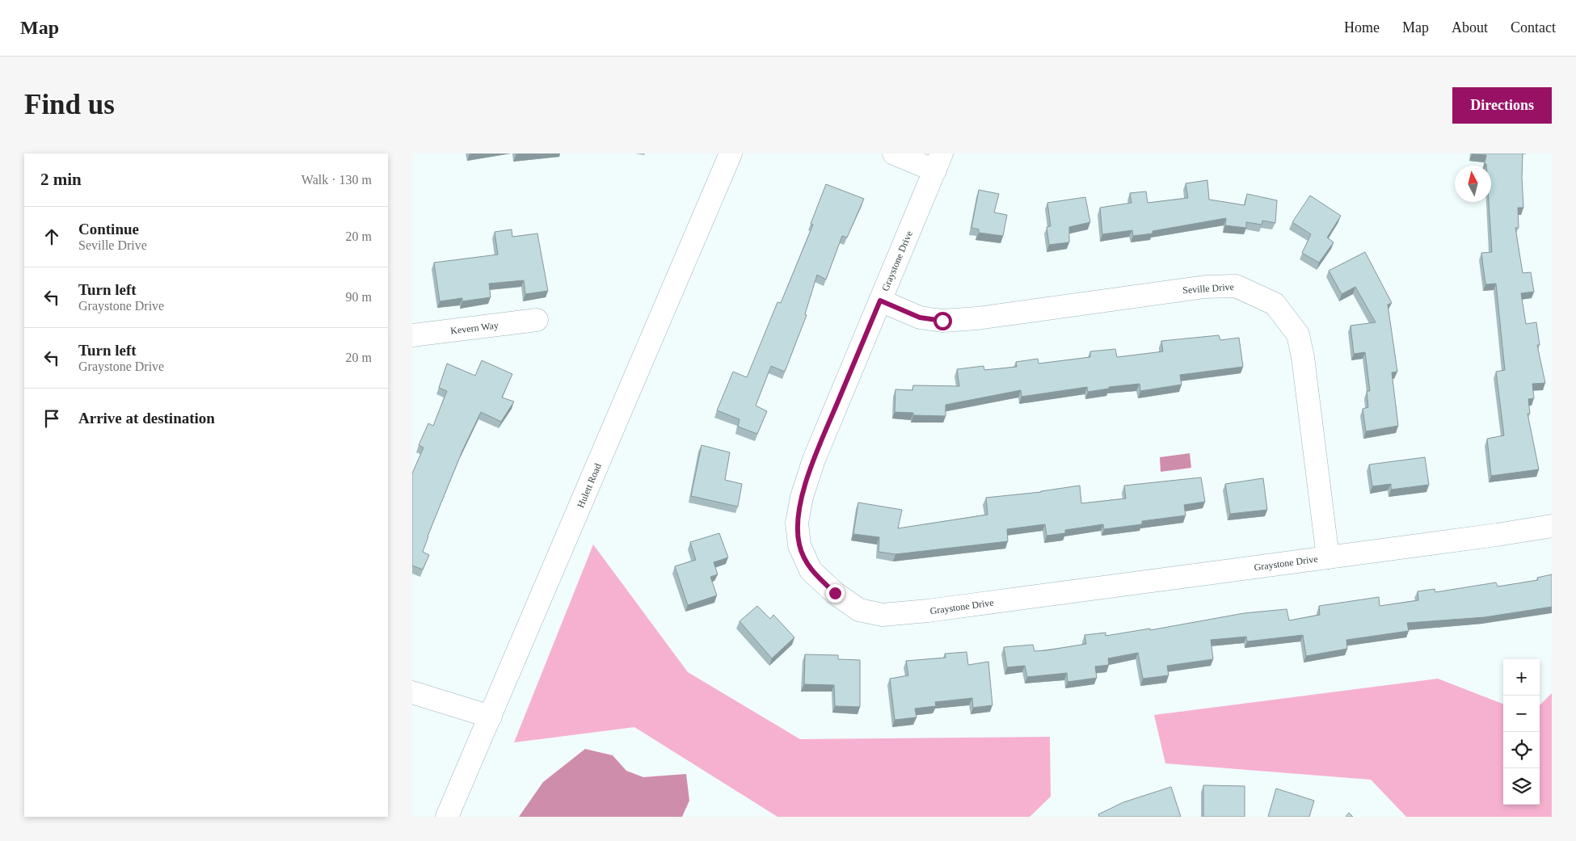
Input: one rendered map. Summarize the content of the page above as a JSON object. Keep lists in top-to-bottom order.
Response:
{
  "streets": {
    "street": [
      "Graystone Drive",
      "Seville Drive",
      "Kevern Way",
      "Hulett Road"
    ]
  },
  "crossings": [
    ["Graystone Drive", "Seville Drive"]
  ],
  "north": "top",
  "page": {
    "header": "Map",
    "nav": [
      "Home",
      "Map",
      "About",
      "Contact"
    ],
    "buttons": "Directions",
    "title": "Find us",
    "heading": ["2 min", "Walk · 130 m"],
    "list": [
      ["Continue", "Seville Drive", "20 m"],
      ["Turn left", "Graystone Drive", "90 m"],
      ["Turn left", "Graystone Drive", "20 m"],
      "Arrive at destination"
    ],
    "map_buttons": ["+", "−"]
  }
}
